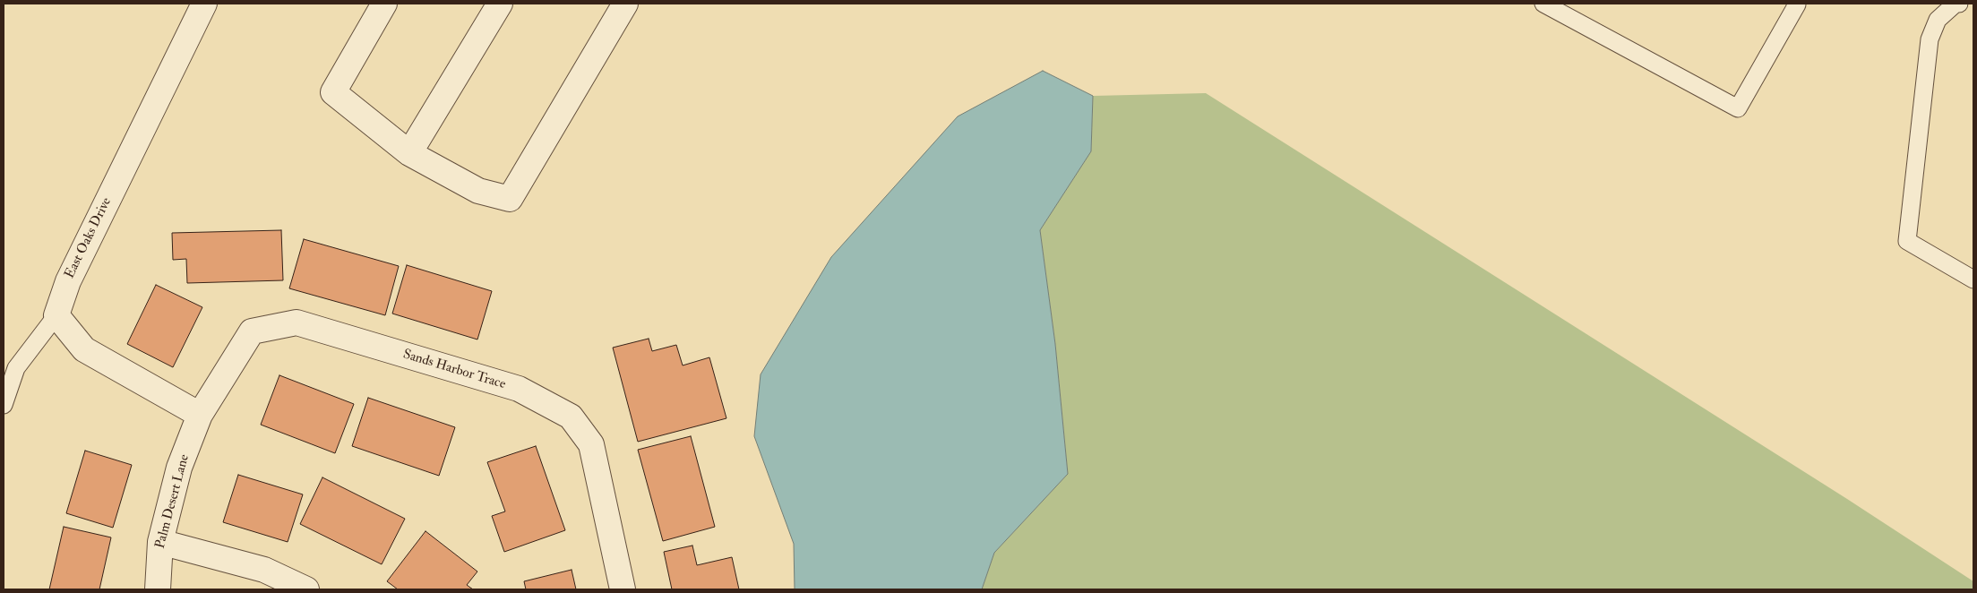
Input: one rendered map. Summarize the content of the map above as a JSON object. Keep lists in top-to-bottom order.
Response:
{
  "streets": {
    "street": ["East Oaks Drive", "Sands Harbor Trace", "Palm Desert Lane"]
  },
  "crossings": [
    ["Sands Harbor Trace", "Palm Desert Lane"]
  ]
}
